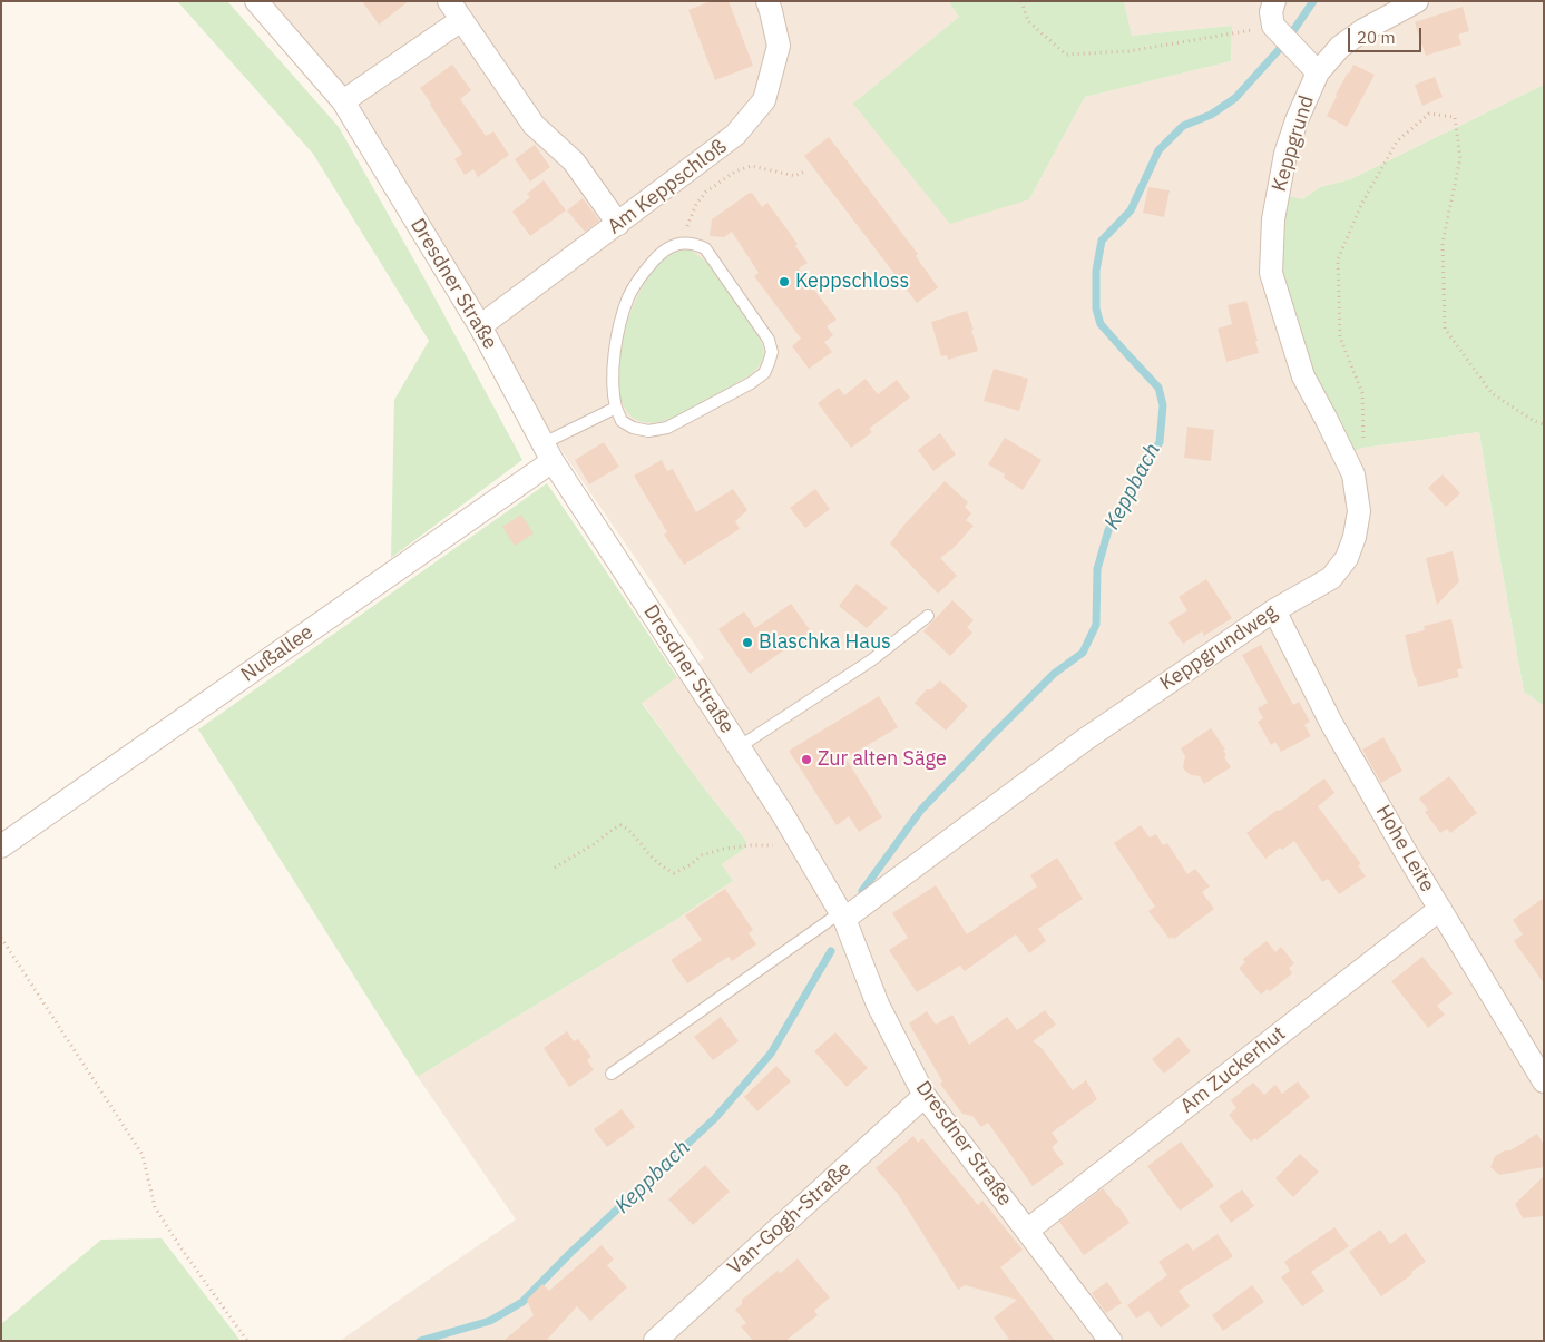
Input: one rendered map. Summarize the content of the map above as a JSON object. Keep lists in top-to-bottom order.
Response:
{
  "streets": {
    "street": [
      "Keppgrund",
      "Am Keppschloß",
      "Dresdner Straße",
      "Keppgrundweg",
      "Nußallee",
      "Hohe Leite",
      "Am Zuckerhut",
      "Van-Gogh-Straße"
    ]
  },
  "crossings": [
    ["Keppgrund", "Keppgrundweg"],
    ["Am Keppschloß", "Dresdner Straße"],
    ["Dresdner Straße", "Keppgrundweg"],
    ["Dresdner Straße", "Nußallee"],
    ["Dresdner Straße", "Am Zuckerhut"],
    ["Dresdner Straße", "Van-Gogh-Straße"],
    ["Keppgrundweg", "Hohe Leite"],
    ["Hohe Leite", "Am Zuckerhut"]
  ],
  "water": ["Keppbach"],
  "places": ["Keppschloss", "Blaschka Haus", "Zur alten Säge"],
  "scale_bar": "20 m"
}
